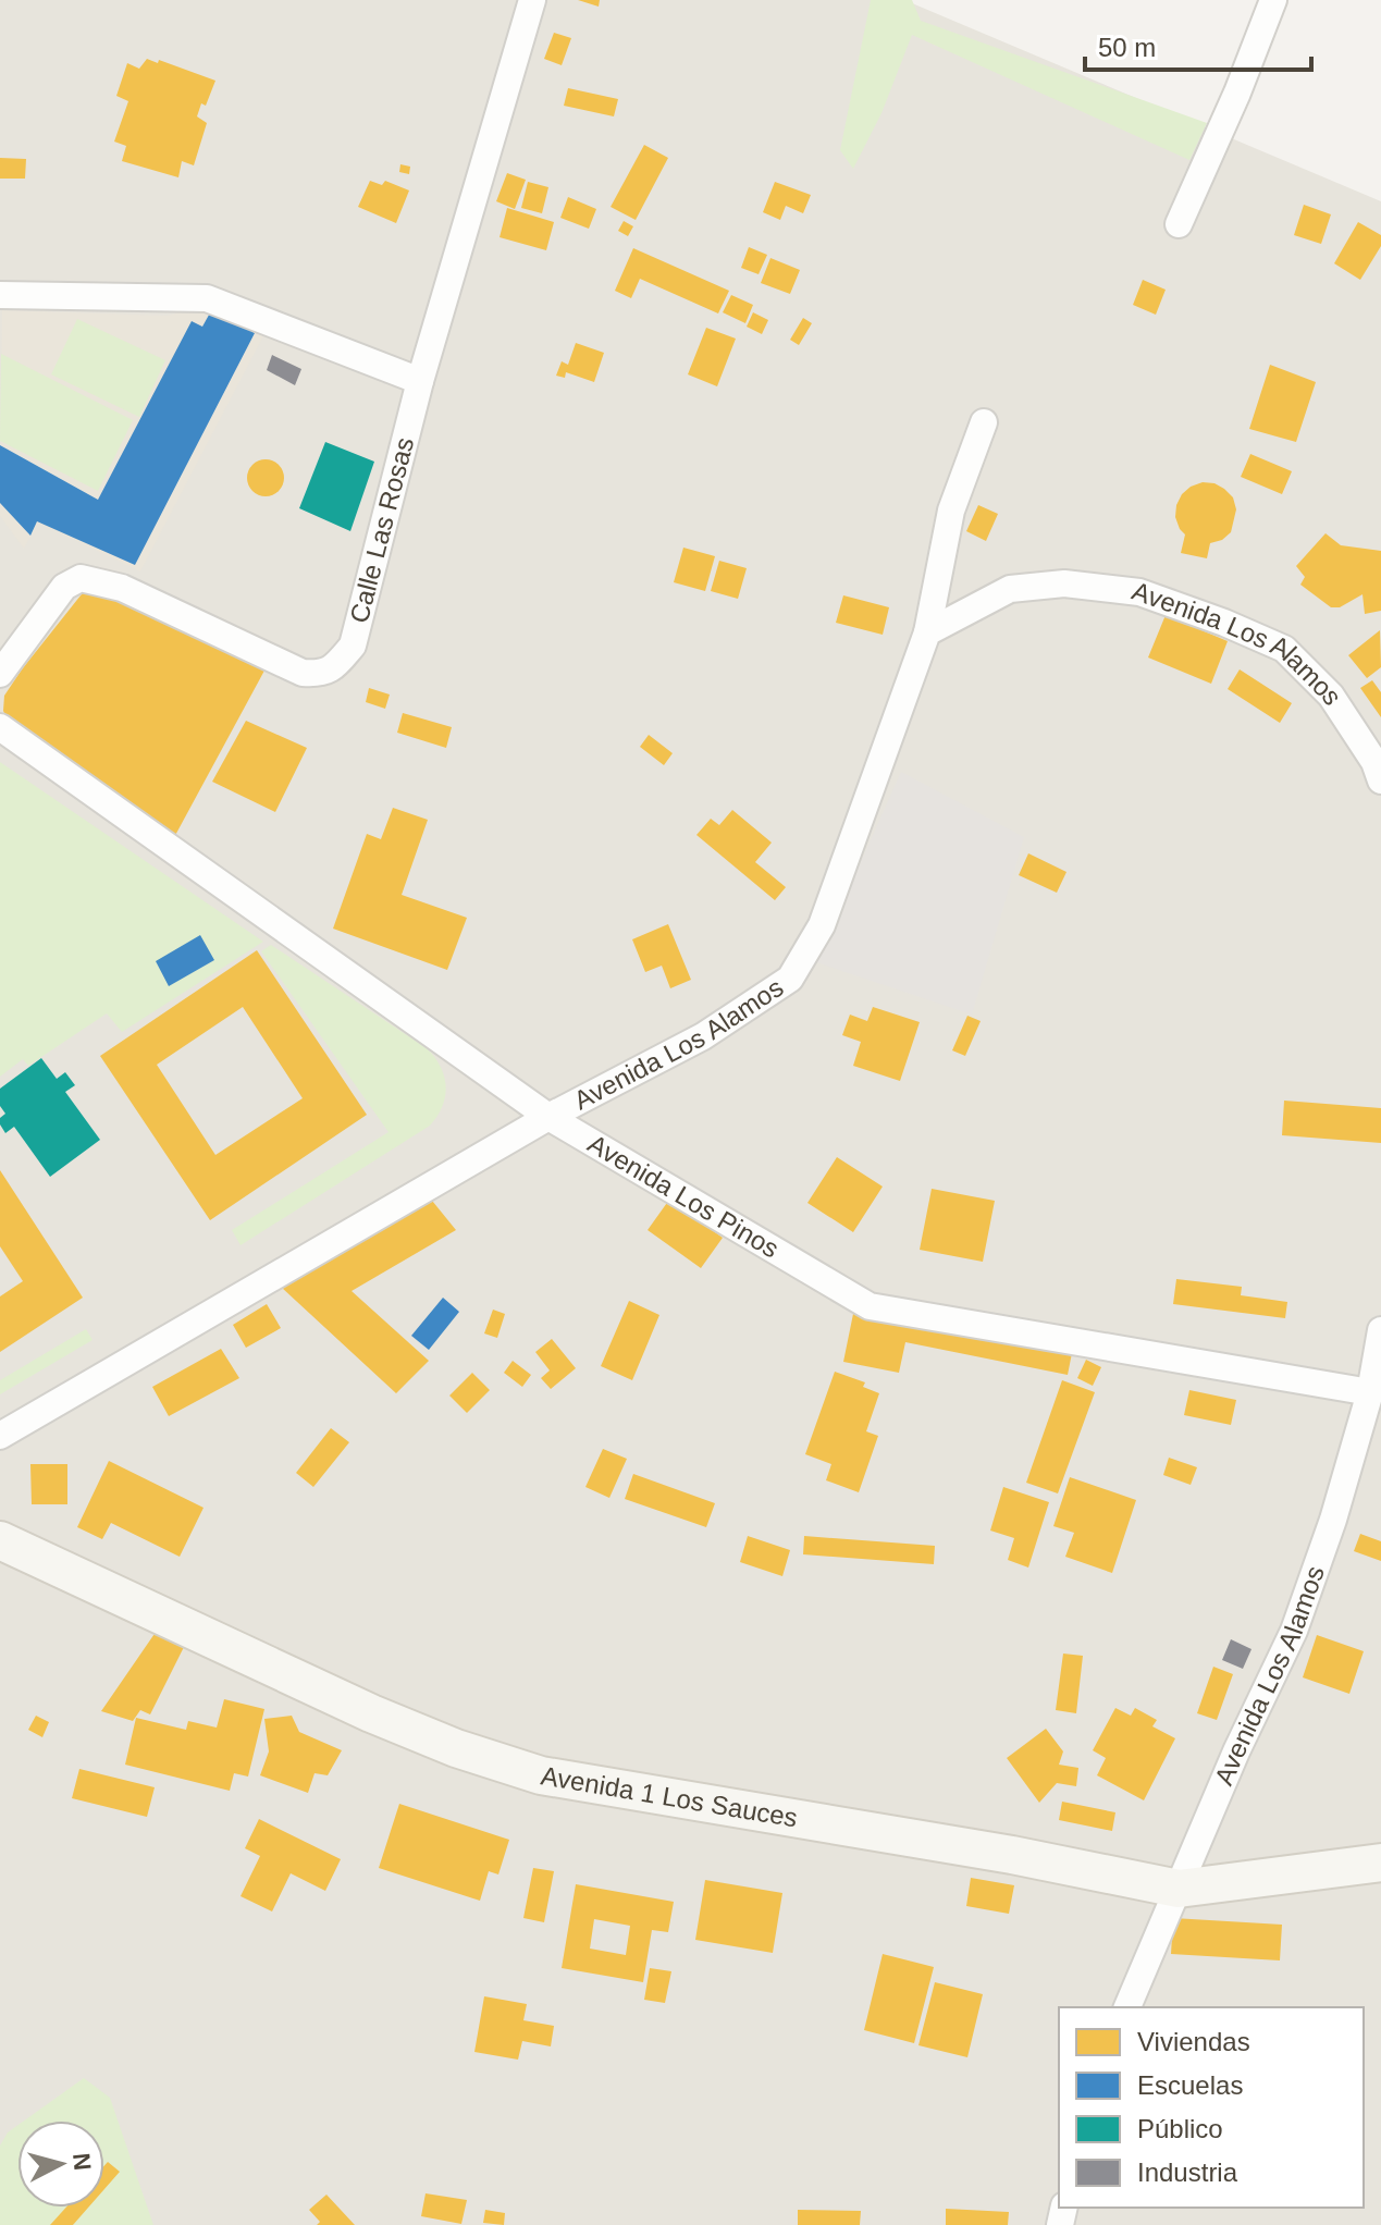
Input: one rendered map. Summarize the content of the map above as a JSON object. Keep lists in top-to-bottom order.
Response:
{
  "streets": {
    "street": [
      "Calle Las Rosas",
      "Avenida Los Alamos",
      "Avenida Los Pinos",
      "Avenida 1 Los Sauces"
    ]
  },
  "crossings": [
    ["Avenida Los Alamos", "Avenida Los Pinos"],
    ["Avenida Los Alamos", "Avenida 1 Los Sauces"]
  ],
  "legend": [
    "Viviendas",
    "Escuelas",
    "Público",
    "Industria"
  ],
  "scale_bar": "50 m",
  "north": "right"
}
